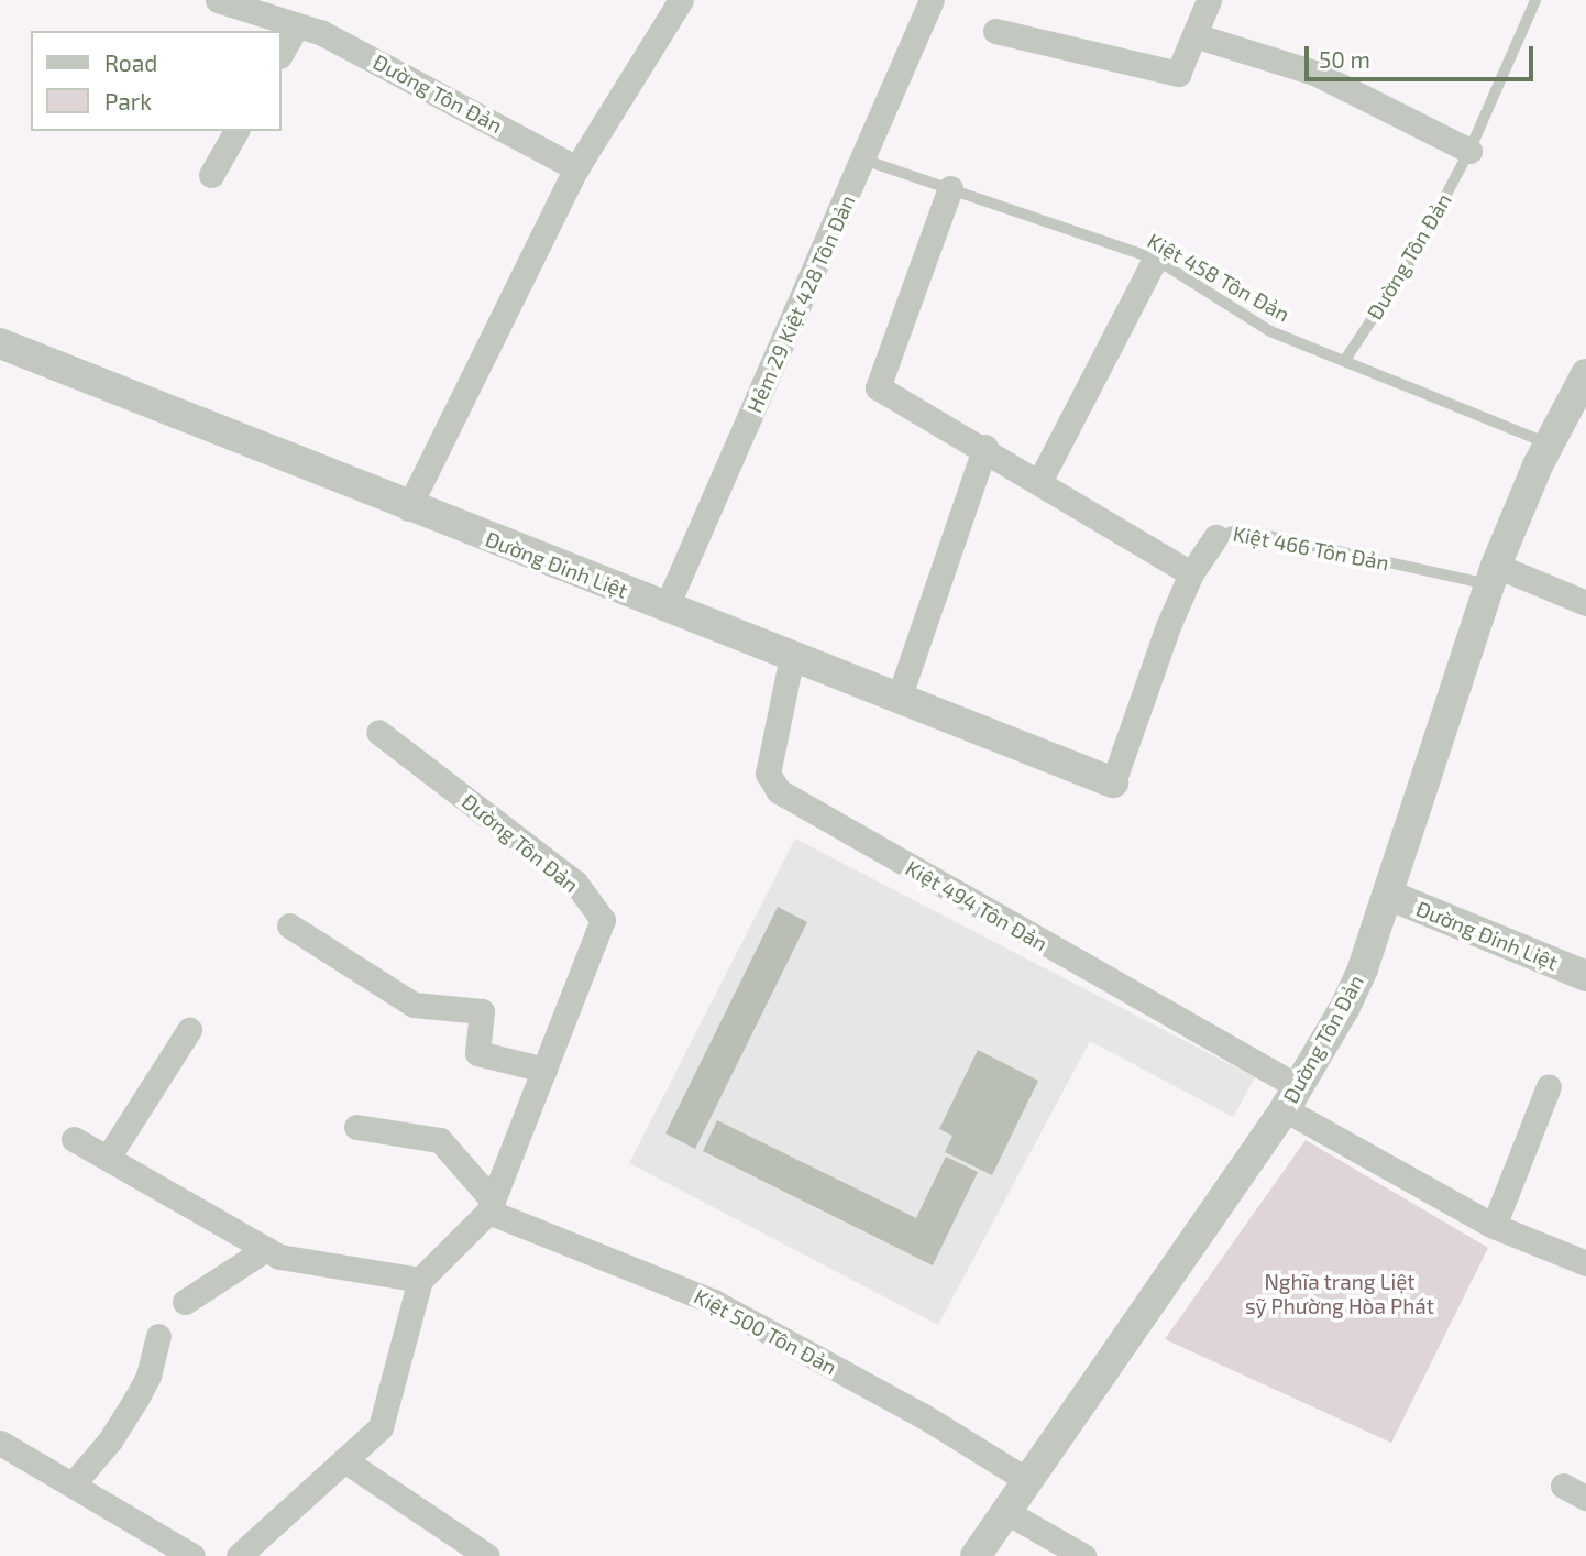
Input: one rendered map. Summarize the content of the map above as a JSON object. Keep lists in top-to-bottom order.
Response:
{
  "streets": {
    "street": [
      "Đường Tôn Đản",
      "Hẻm 29 Kiệt 428 Tôn Đản",
      "Kiệt 466 Tôn Đản",
      "Đường Đinh Liệt",
      "Kiệt 494 Tôn Đản",
      "Kiệt 500 Tôn Đản"
    ],
    "lane": ["Kiệt 458 Tôn Đản"]
  },
  "crossings": [
    ["Đường Tôn Đản", "Kiệt 458 Tôn Đản"],
    ["Đường Tôn Đản", "Kiệt 466 Tôn Đản"],
    ["Đường Tôn Đản", "Đường Đinh Liệt"],
    ["Đường Tôn Đản", "Kiệt 494 Tôn Đản"],
    ["Đường Tôn Đản", "Kiệt 500 Tôn Đản"],
    ["Kiệt 458 Tôn Đản", "Hẻm 29 Kiệt 428 Tôn Đản"],
    ["Hẻm 29 Kiệt 428 Tôn Đản", "Đường Đinh Liệt"],
    ["Kiệt 466 Tôn Đản", "Đường Đinh Liệt"],
    ["Đường Đinh Liệt", "Kiệt 494 Tôn Đản"]
  ],
  "parks": ["Nghĩa trang Liệt sỹ Phường Hòa Phát"],
  "legend": ["Road", "Park"],
  "scale_bar": "50 m"
}
